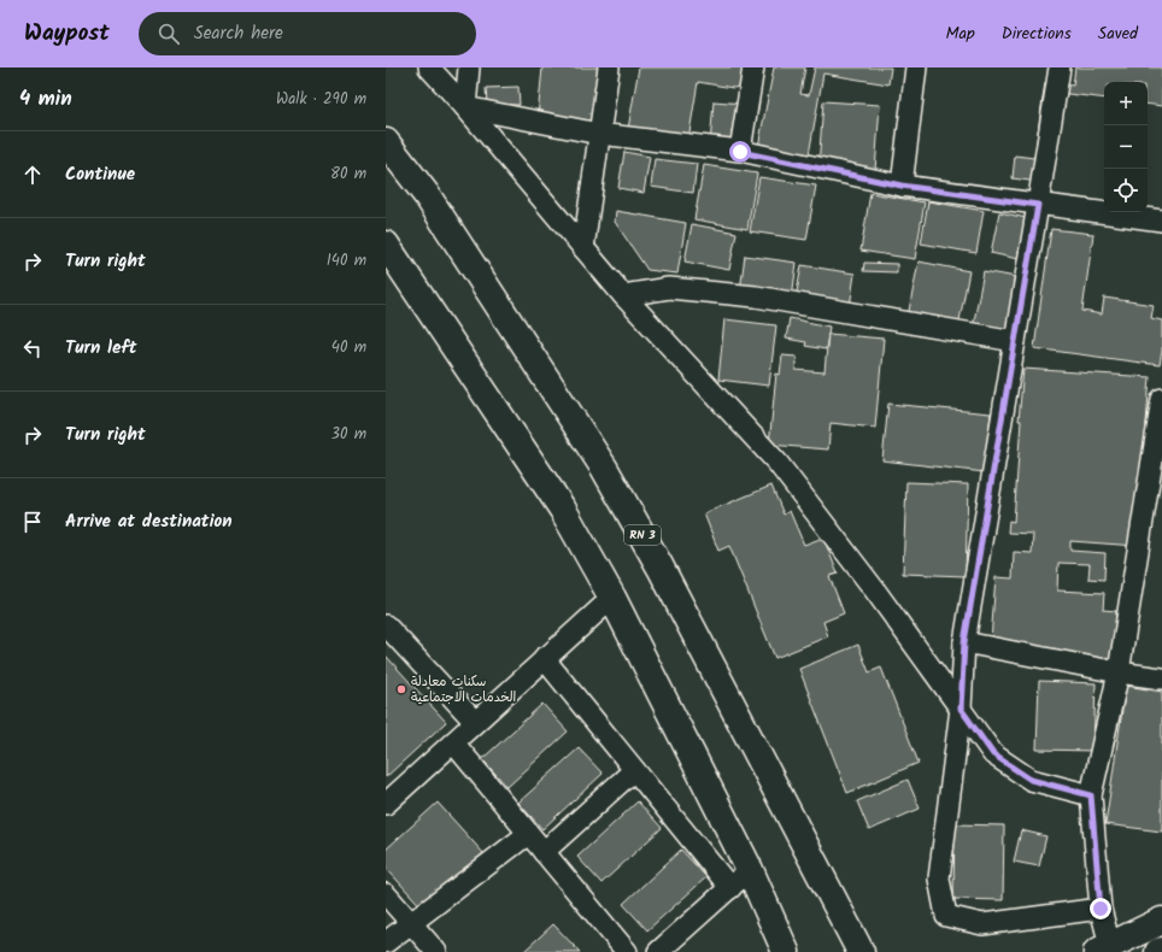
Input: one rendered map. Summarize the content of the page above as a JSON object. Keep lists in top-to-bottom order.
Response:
{
  "streets": {
    "main road": ["RN 3"]
  },
  "places": ["سكنات معادلة الخدمات الاجتماعية"],
  "page": {
    "header": "Waypost",
    "search": "Search here",
    "nav": ["Map", "Directions", "Saved"],
    "heading": ["4 min", "Walk · 290 m"],
    "map_buttons": ["+", "−"],
    "list": [
      ["Continue", "80 m"],
      ["Turn right", "140 m"],
      ["Turn left", "40 m"],
      ["Turn right", "30 m"],
      "Arrive at destination"
    ]
  }
}
